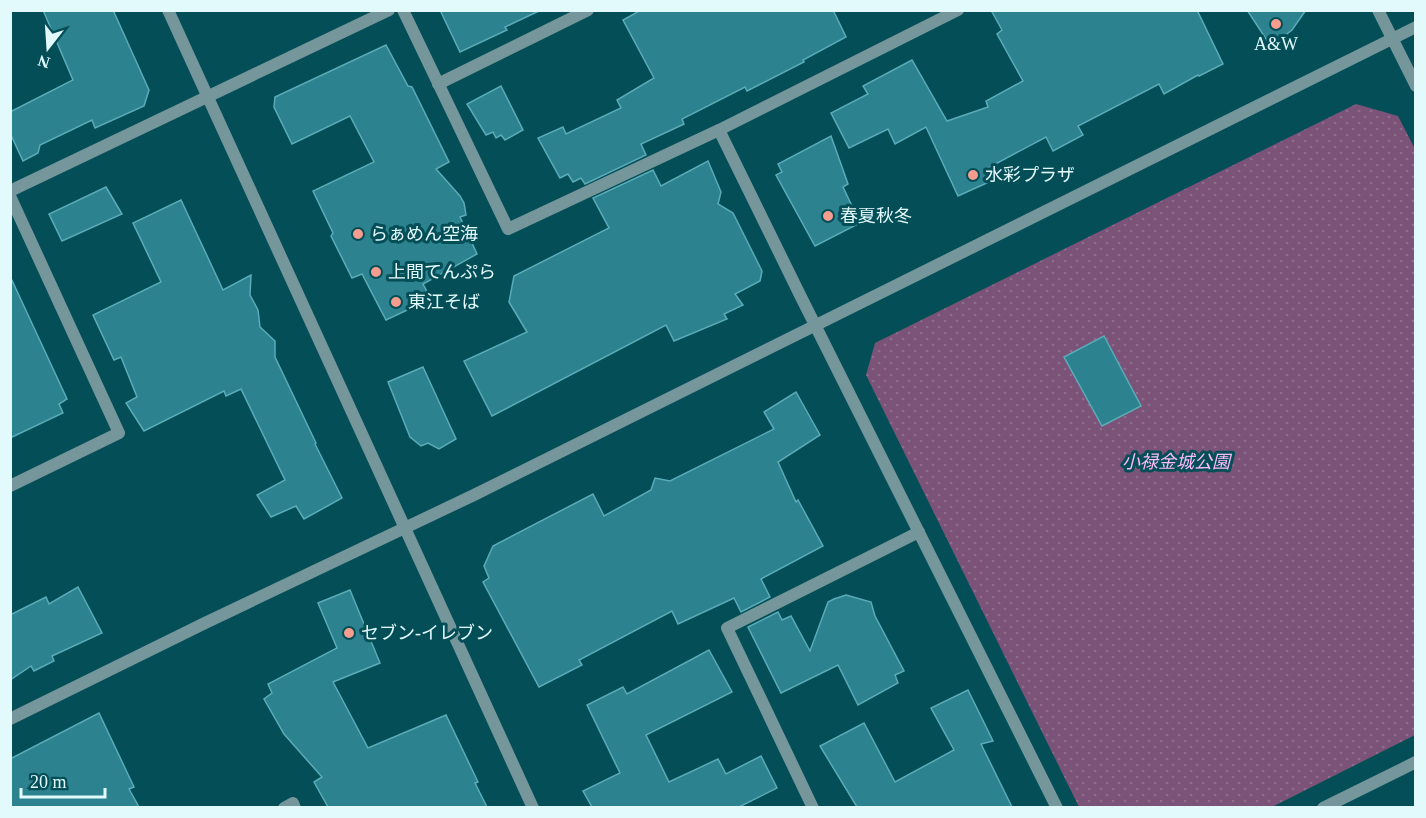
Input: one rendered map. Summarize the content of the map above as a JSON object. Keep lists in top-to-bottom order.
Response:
{
  "parks": ["小禄金城公園"],
  "places": [
    "A&W",
    "水彩プラザ",
    "春夏秋冬",
    "らぁめん空海",
    "上間てんぷら",
    "東江そば",
    "セブン-イレブン"
  ],
  "scale_bar": "20 m",
  "north": "bottom"
}
